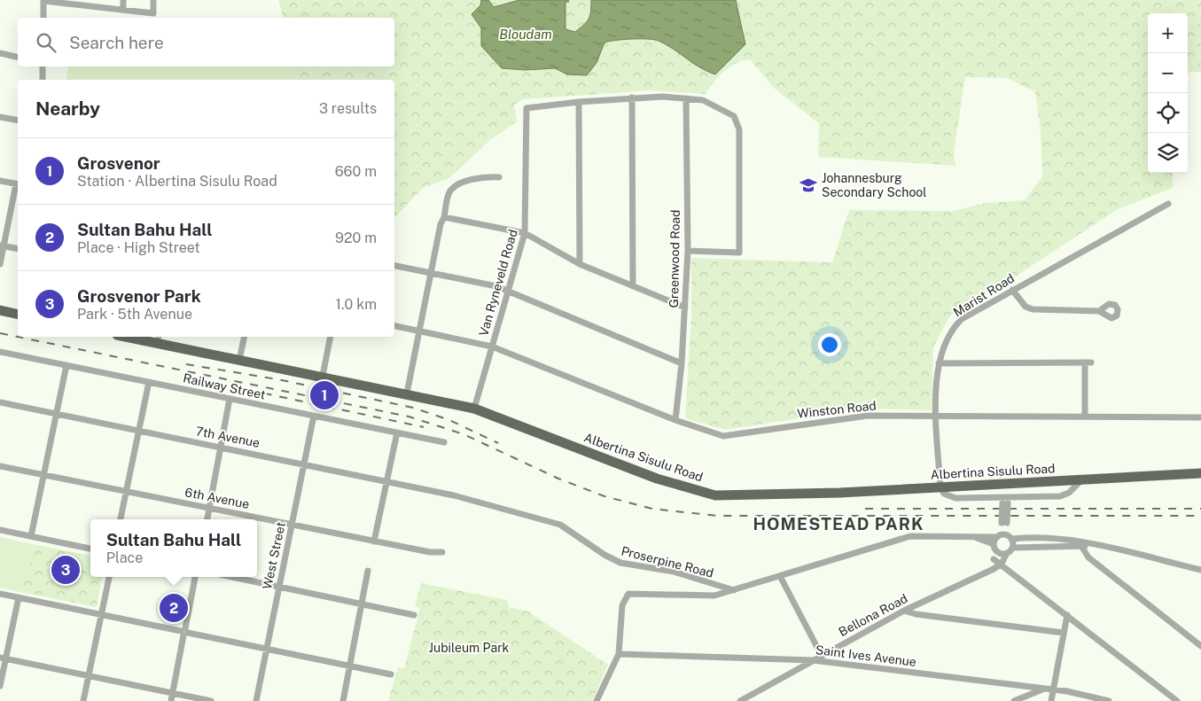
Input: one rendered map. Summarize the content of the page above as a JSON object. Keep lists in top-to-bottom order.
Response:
{
  "streets": {
    "main road": ["Albertina Sisulu Road"],
    "street": [
      "Greenwood Road",
      "Van Ryneveld Road",
      "Marist Road",
      "Railway Street",
      "Winston Road",
      "7th Avenue",
      "6th Avenue",
      "West Street",
      "Proserpine Road",
      "Bellona Road",
      "Saint Ives Avenue"
    ]
  },
  "crossings": [
    ["Greenwood Road", "Winston Road"],
    ["Van Ryneveld Road", "Winston Road"],
    ["Van Ryneveld Road", "Albertina Sisulu Road"],
    ["Marist Road", "Winston Road"],
    ["Marist Road", "Albertina Sisulu Road"],
    ["Railway Street", "West Street"],
    ["7th Avenue", "West Street"],
    ["7th Avenue", "Proserpine Road"],
    ["6th Avenue", "West Street"],
    ["Proserpine Road", "Saint Ives Avenue"],
    ["Bellona Road", "Saint Ives Avenue"]
  ],
  "districts": ["HOMESTEAD PARK"],
  "water": ["Bloudam"],
  "parks": ["Jubileum Park"],
  "places": {
    "school or university": ["Johannesburg Secondary School"]
  },
  "page": {
    "map_buttons": ["+", "−"],
    "search": "Search here",
    "heading": ["Nearby", "3 results"],
    "list": [
      {
        "mark": "1",
        "name": "Grosvenor",
        "note": "Station · Albertina Sisulu Road",
        "value": "660 m"
      },
      {
        "mark": "2",
        "name": "Sultan Bahu Hall",
        "note": "Place · High Street",
        "value": "920 m"
      },
      {
        "mark": "3",
        "name": "Grosvenor Park",
        "note": "Park · 5th Avenue",
        "value": "1.0 km"
      }
    ],
    "pins": ["1", "3", "2"],
    "popup": ["Sultan Bahu Hall", "Place"]
  }
}
